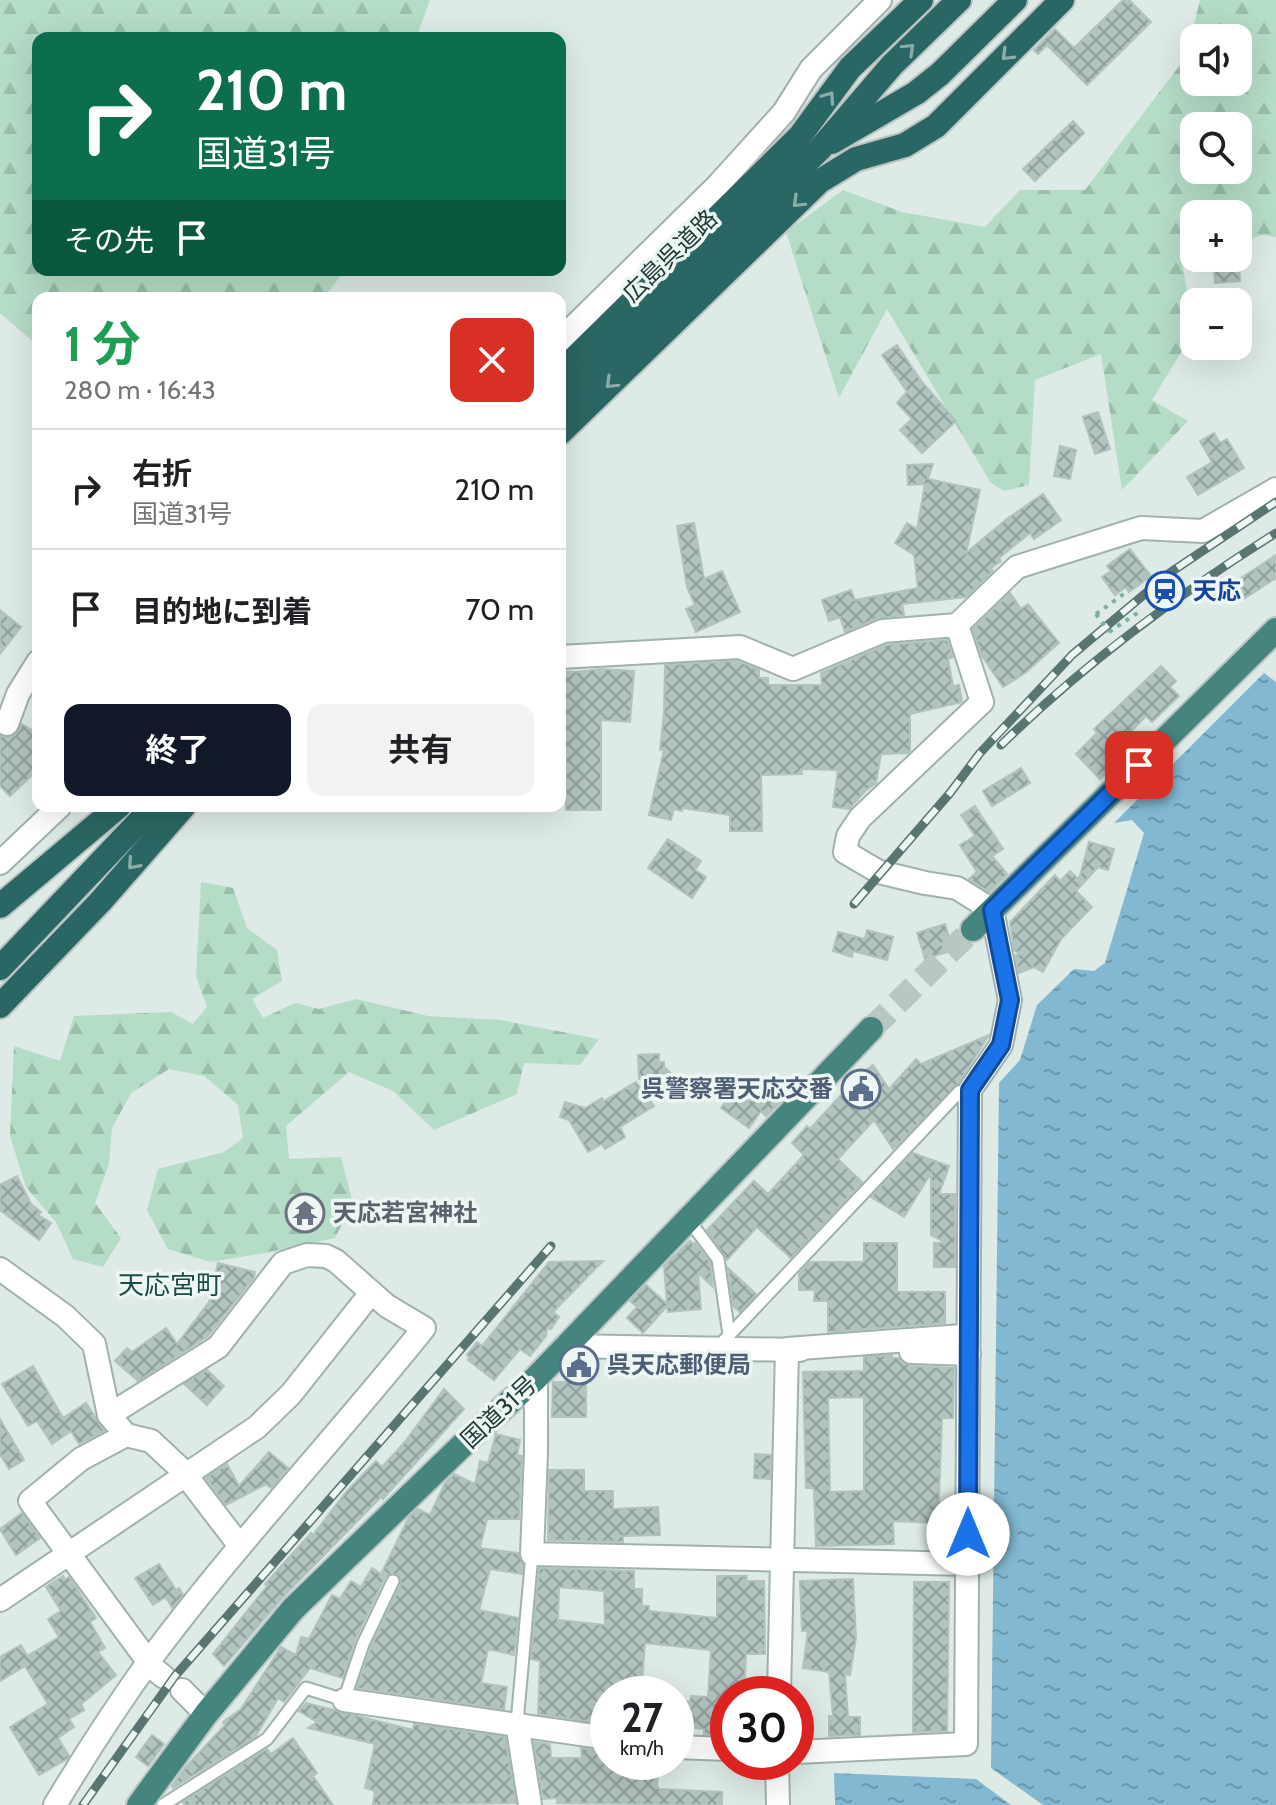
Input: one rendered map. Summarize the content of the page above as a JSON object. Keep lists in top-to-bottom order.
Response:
{
  "streets": {
    "highway": ["広島呉道路", "国道31号"]
  },
  "districts": ["天応宮町"],
  "places": {
    "station": ["天応"],
    "public building": ["呉警察署天応交番", "呉天応郵便局"],
    "temple": ["天応若宮神社"]
  },
  "page": {
    "map_buttons": ["+", "−"],
    "turn": ["210 m", "国道31号"],
    "then": "その先",
    "heading": ["1 分", "280 m · 16:43"],
    "list": [
      {
        "name": "右折",
        "note": "国道31号",
        "value": "210 m"
      },
      {
        "name": "目的地に到着",
        "value": "70 m"
      }
    ],
    "buttons": ["終了", "共有"],
    "speed": "27 km/h",
    "limit": "30"
  }
}
